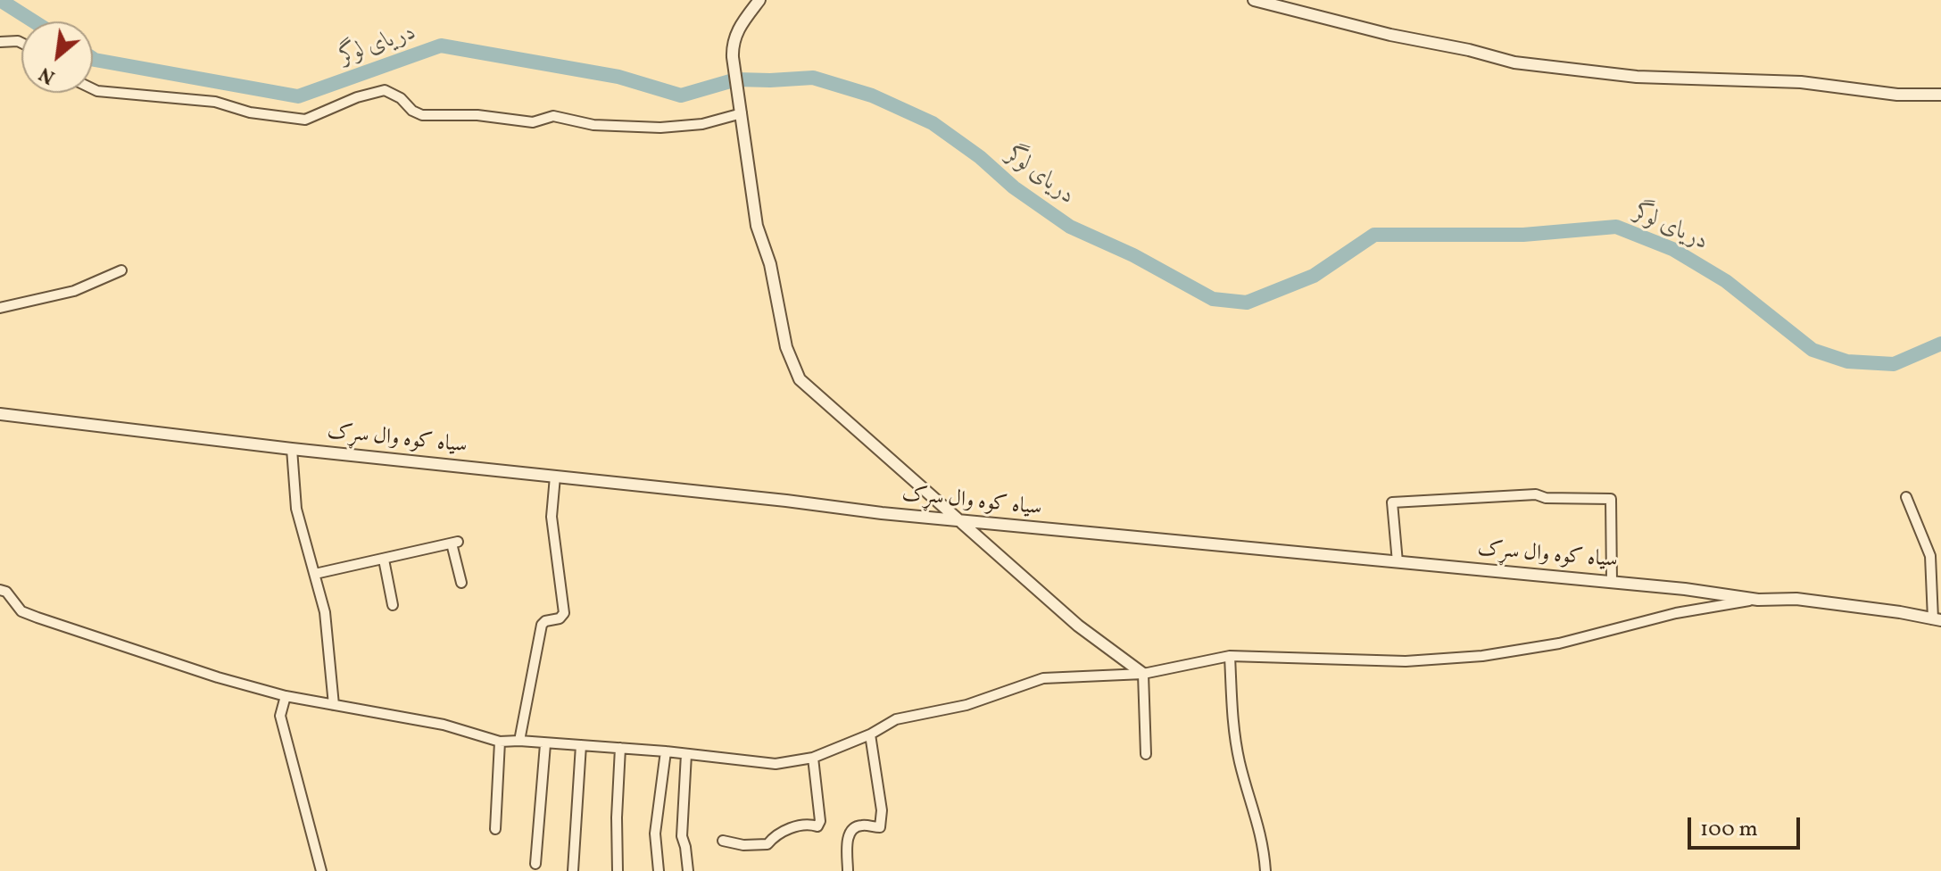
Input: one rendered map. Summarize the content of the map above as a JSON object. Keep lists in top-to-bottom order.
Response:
{
  "streets": {
    "street": ["سیاه کوه وال سړک"]
  },
  "water": ["دریای لوگر"],
  "scale_bar": "100 m",
  "north": "bottom left"
}
